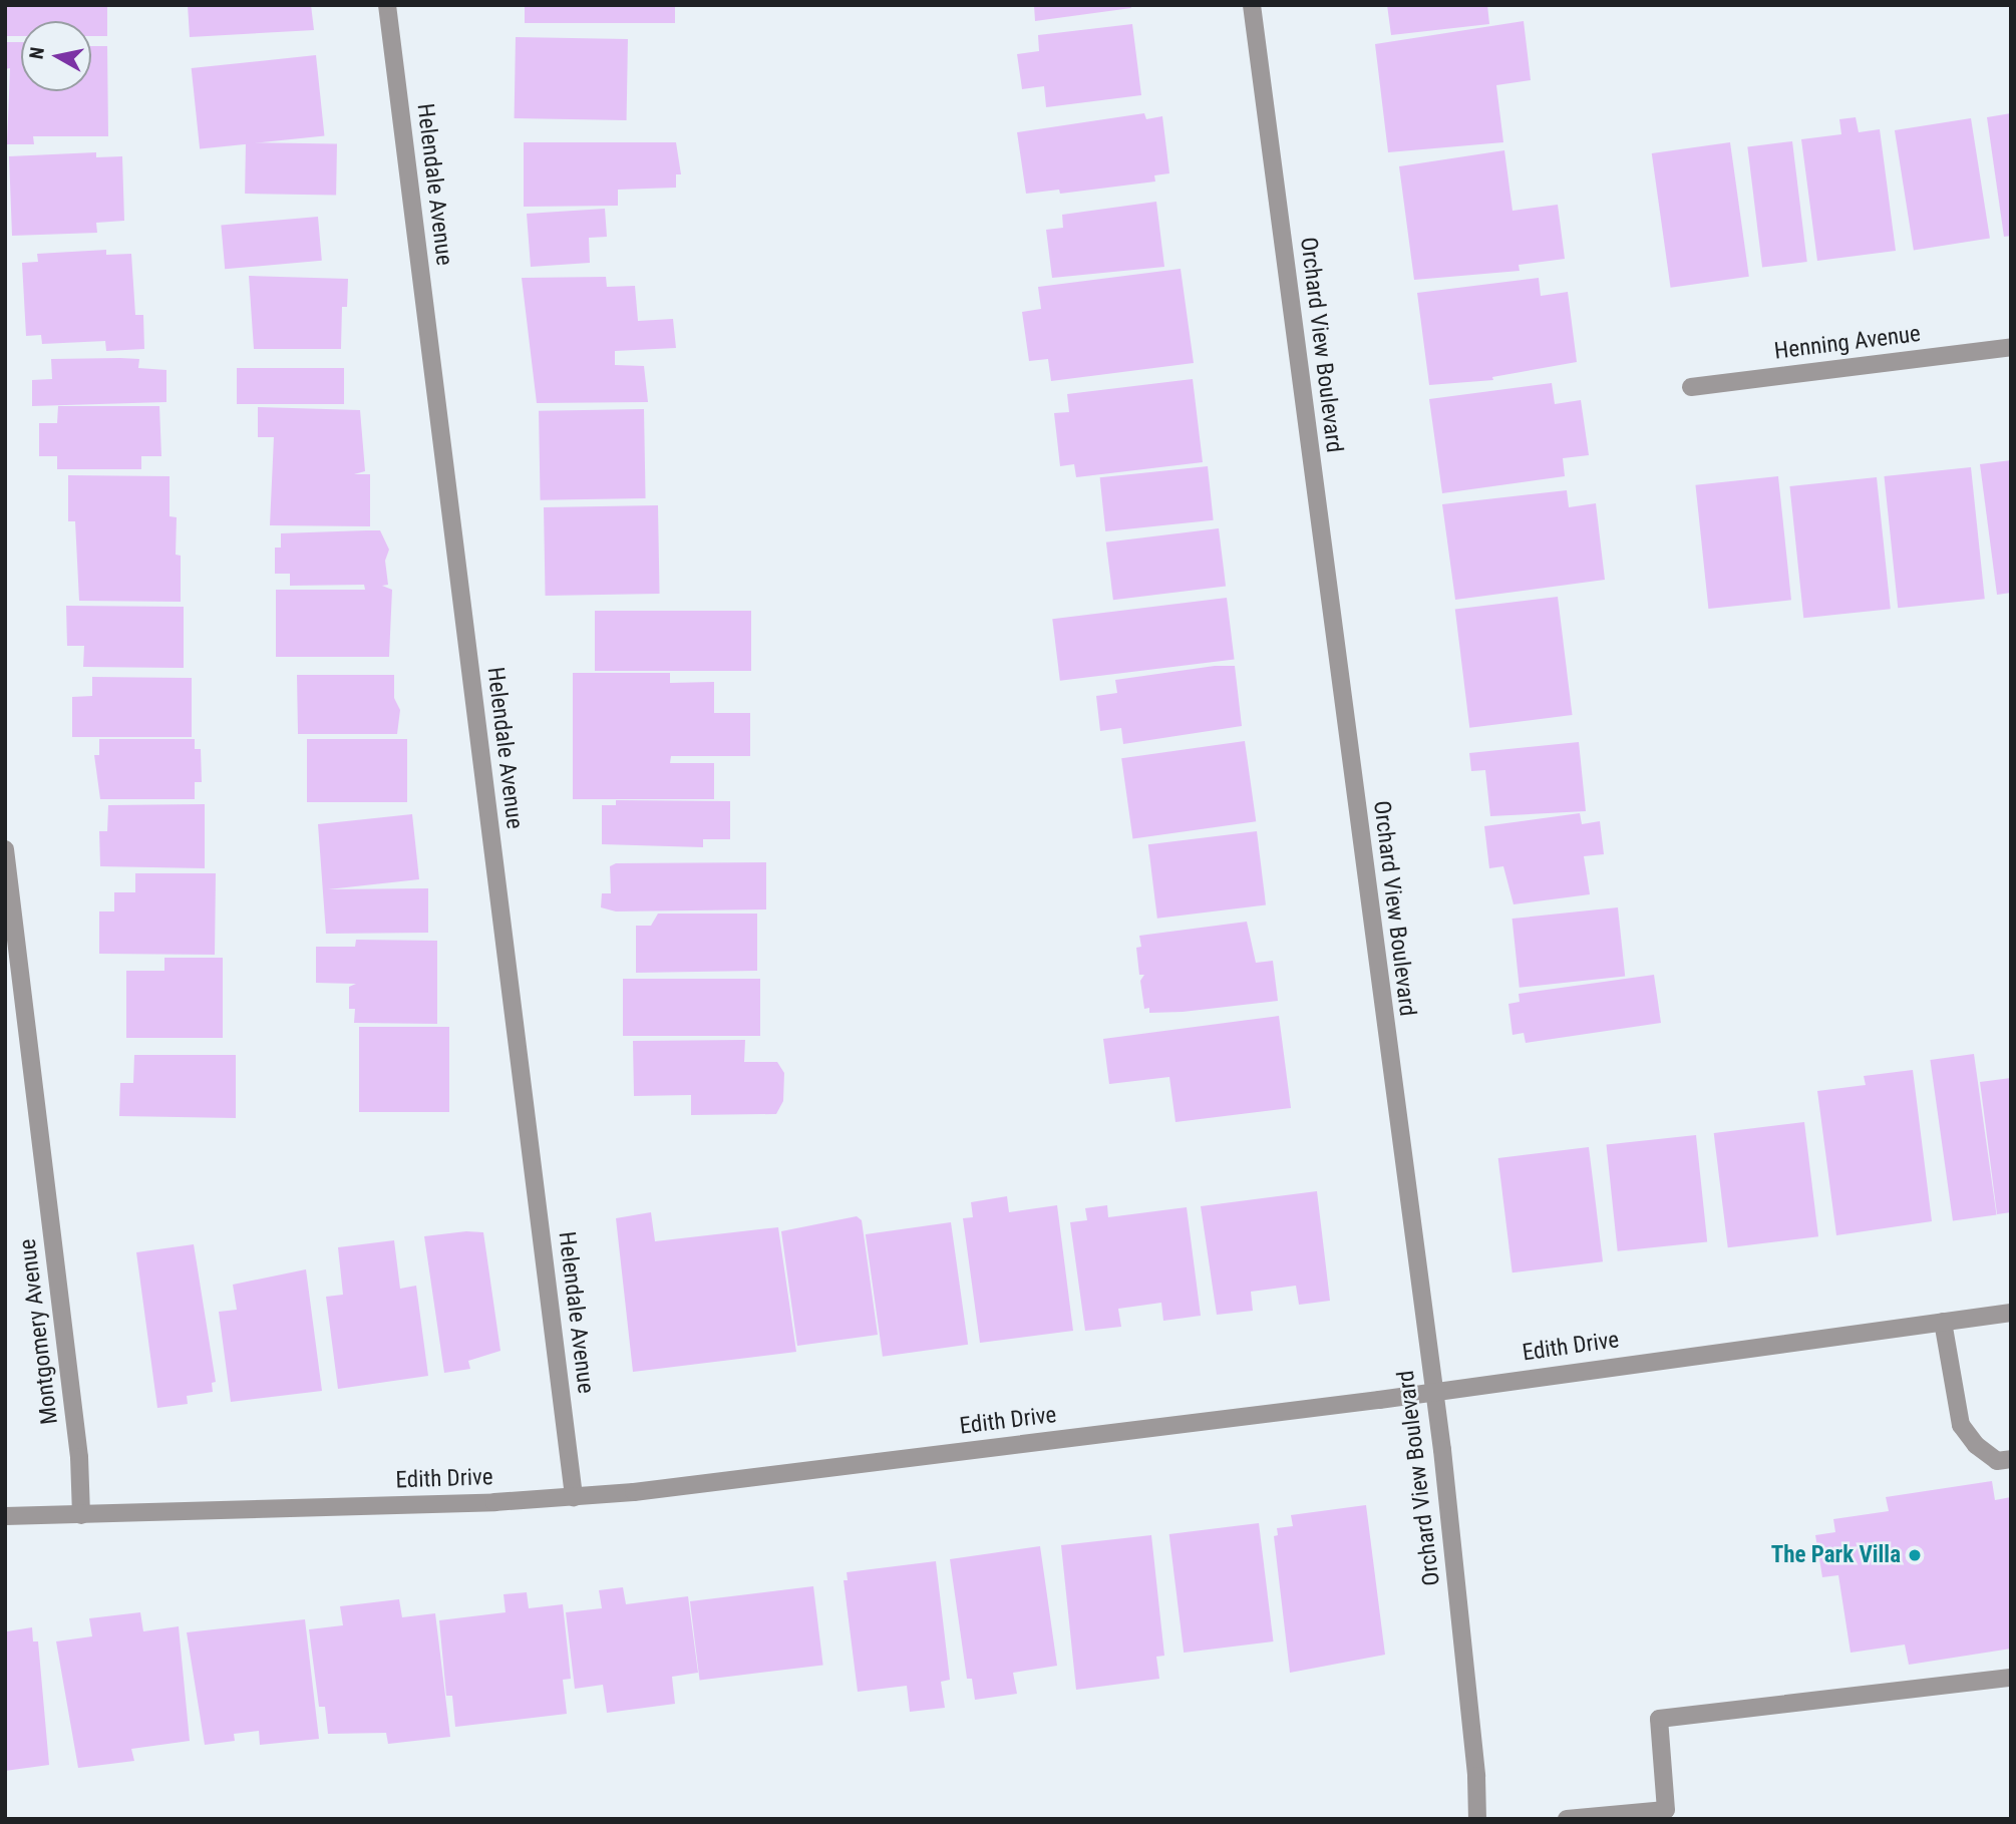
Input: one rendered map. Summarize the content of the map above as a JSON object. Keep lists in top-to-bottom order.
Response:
{
  "streets": {
    "street": [
      "Helendale Avenue",
      "Henning Avenue",
      "Orchard View Boulevard",
      "Montgomery Avenue",
      "Edith Drive"
    ]
  },
  "crossings": [
    ["Helendale Avenue", "Edith Drive"],
    ["Orchard View Boulevard", "Edith Drive"],
    ["Montgomery Avenue", "Edith Drive"]
  ],
  "places": ["The Park Villa"],
  "north": "left"
}
